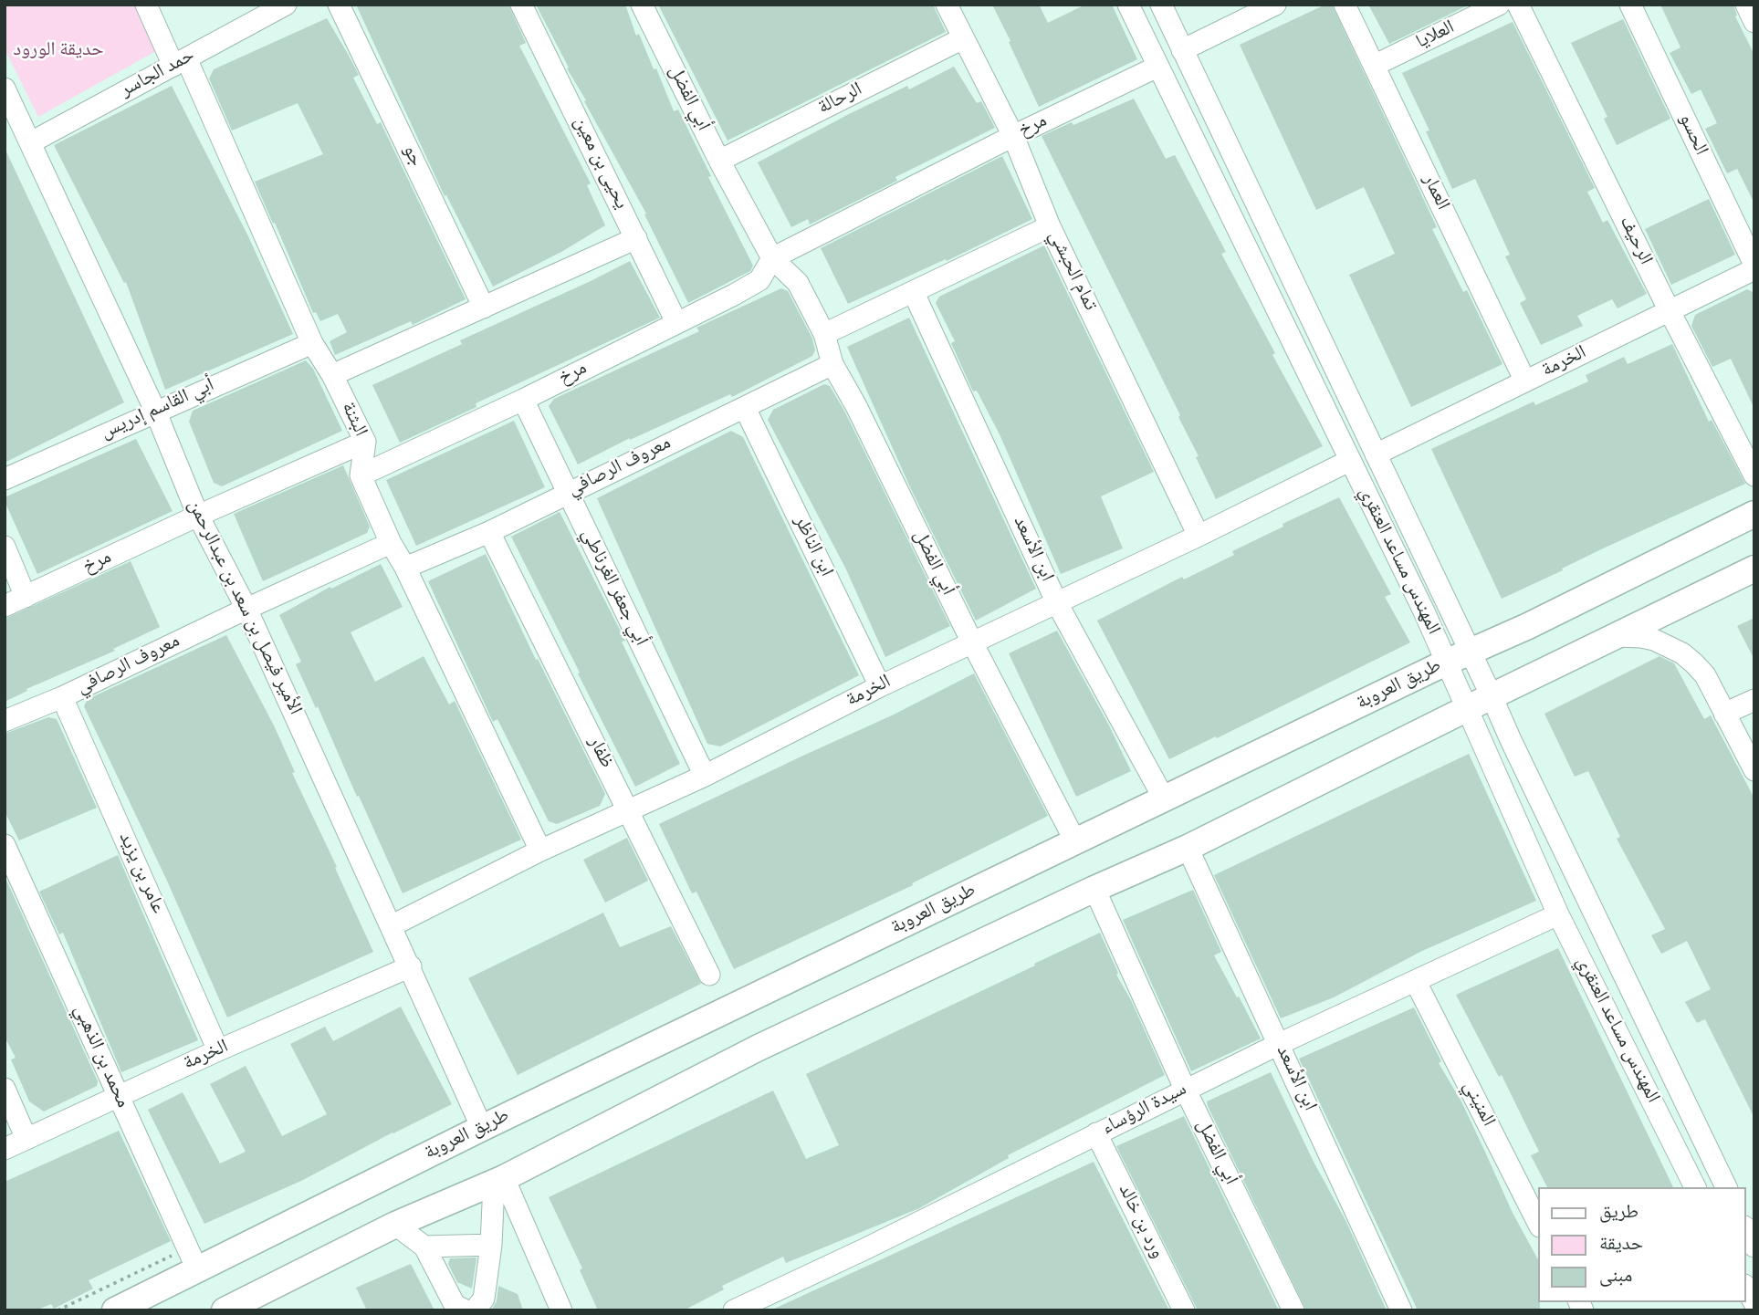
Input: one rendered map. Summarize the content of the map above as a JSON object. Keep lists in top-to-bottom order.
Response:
{
  "streets": {
    "main road": ["طريق العروبة"],
    "street": [
      "العلايا",
      "حمد الجاسر",
      "أبي الفضل",
      "الرحالة",
      "مرخ",
      "الحسو",
      "جو",
      "يحيى بن معين",
      "العمار",
      "الرحيف",
      "تمام الحبشي",
      "الخرمة",
      "أبي القاسم إدريس",
      "البثنة",
      "معروف الرصافي",
      "ابن الناظر",
      "ابن الأسعد",
      "المهندس مساعد العنقري",
      "أبي جعفر الغرناطي",
      "الأمير فيصل بن سعد بن عبدالرحمن",
      "ظفار",
      "عامر بن يزيد",
      "محمد بن الذهبي",
      "المنيني",
      "سيدة الرؤساء",
      "ورد بن خالد"
    ]
  },
  "crossings": [
    ["العلايا", "العمار"],
    ["حمد الجاسر", "البثنة"],
    ["حمد الجاسر", "الأمير فيصل بن سعد بن عبدالرحمن"],
    ["أبي الفضل", "الرحالة"],
    ["أبي الفضل", "مرخ"],
    ["أبي الفضل", "الخرمة"],
    ["أبي الفضل", "معروف الرصافي"],
    ["أبي الفضل", "طريق العروبة"],
    ["أبي الفضل", "سيدة الرؤساء"],
    ["الرحالة", "تمام الحبشي"],
    ["مرخ", "يحيى بن معين"],
    ["مرخ", "تمام الحبشي"],
    ["مرخ", "البثنة"],
    ["مرخ", "المهندس مساعد العنقري"],
    ["مرخ", "أبي جعفر الغرناطي"],
    ["مرخ", "الأمير فيصل بن سعد بن عبدالرحمن"],
    ["الحسو", "الخرمة"],
    ["العمار", "الخرمة"],
    ["الرحيف", "الخرمة"],
    ["تمام الحبشي", "الخرمة"],
    ["الخرمة", "البثنة"],
    ["الخرمة", "ابن الناظر"],
    ["الخرمة", "ابن الأسعد"],
    ["الخرمة", "المهندس مساعد العنقري"],
    ["الخرمة", "أبي جعفر الغرناطي"],
    ["الخرمة", "الأمير فيصل بن سعد بن عبدالرحمن"],
    ["الخرمة", "ظفار"],
    ["الخرمة", "عامر بن يزيد"],
    ["الخرمة", "محمد بن الذهبي"],
    ["أبي القاسم إدريس", "البثنة"],
    ["أبي القاسم إدريس", "الأمير فيصل بن سعد بن عبدالرحمن"],
    ["البثنة", "معروف الرصافي"],
    ["معروف الرصافي", "ابن الناظر"],
    ["معروف الرصافي", "أبي جعفر الغرناطي"],
    ["معروف الرصافي", "الأمير فيصل بن سعد بن عبدالرحمن"],
    ["معروف الرصافي", "ظفار"],
    ["معروف الرصافي", "عامر بن يزيد"],
    ["ابن الأسعد", "طريق العروبة"],
    ["ابن الأسعد", "سيدة الرؤساء"],
    ["المهندس مساعد العنقري", "طريق العروبة"],
    ["المهندس مساعد العنقري", "سيدة الرؤساء"],
    ["الأمير فيصل بن سعد بن عبدالرحمن", "طريق العروبة"],
    ["طريق العروبة", "محمد بن الذهبي"],
    ["المنيني", "سيدة الرؤساء"],
    ["سيدة الرؤساء", "ورد بن خالد"]
  ],
  "parks": ["حديقة الورود"],
  "legend": ["طريق", "حديقة", "مبنى"]
}
